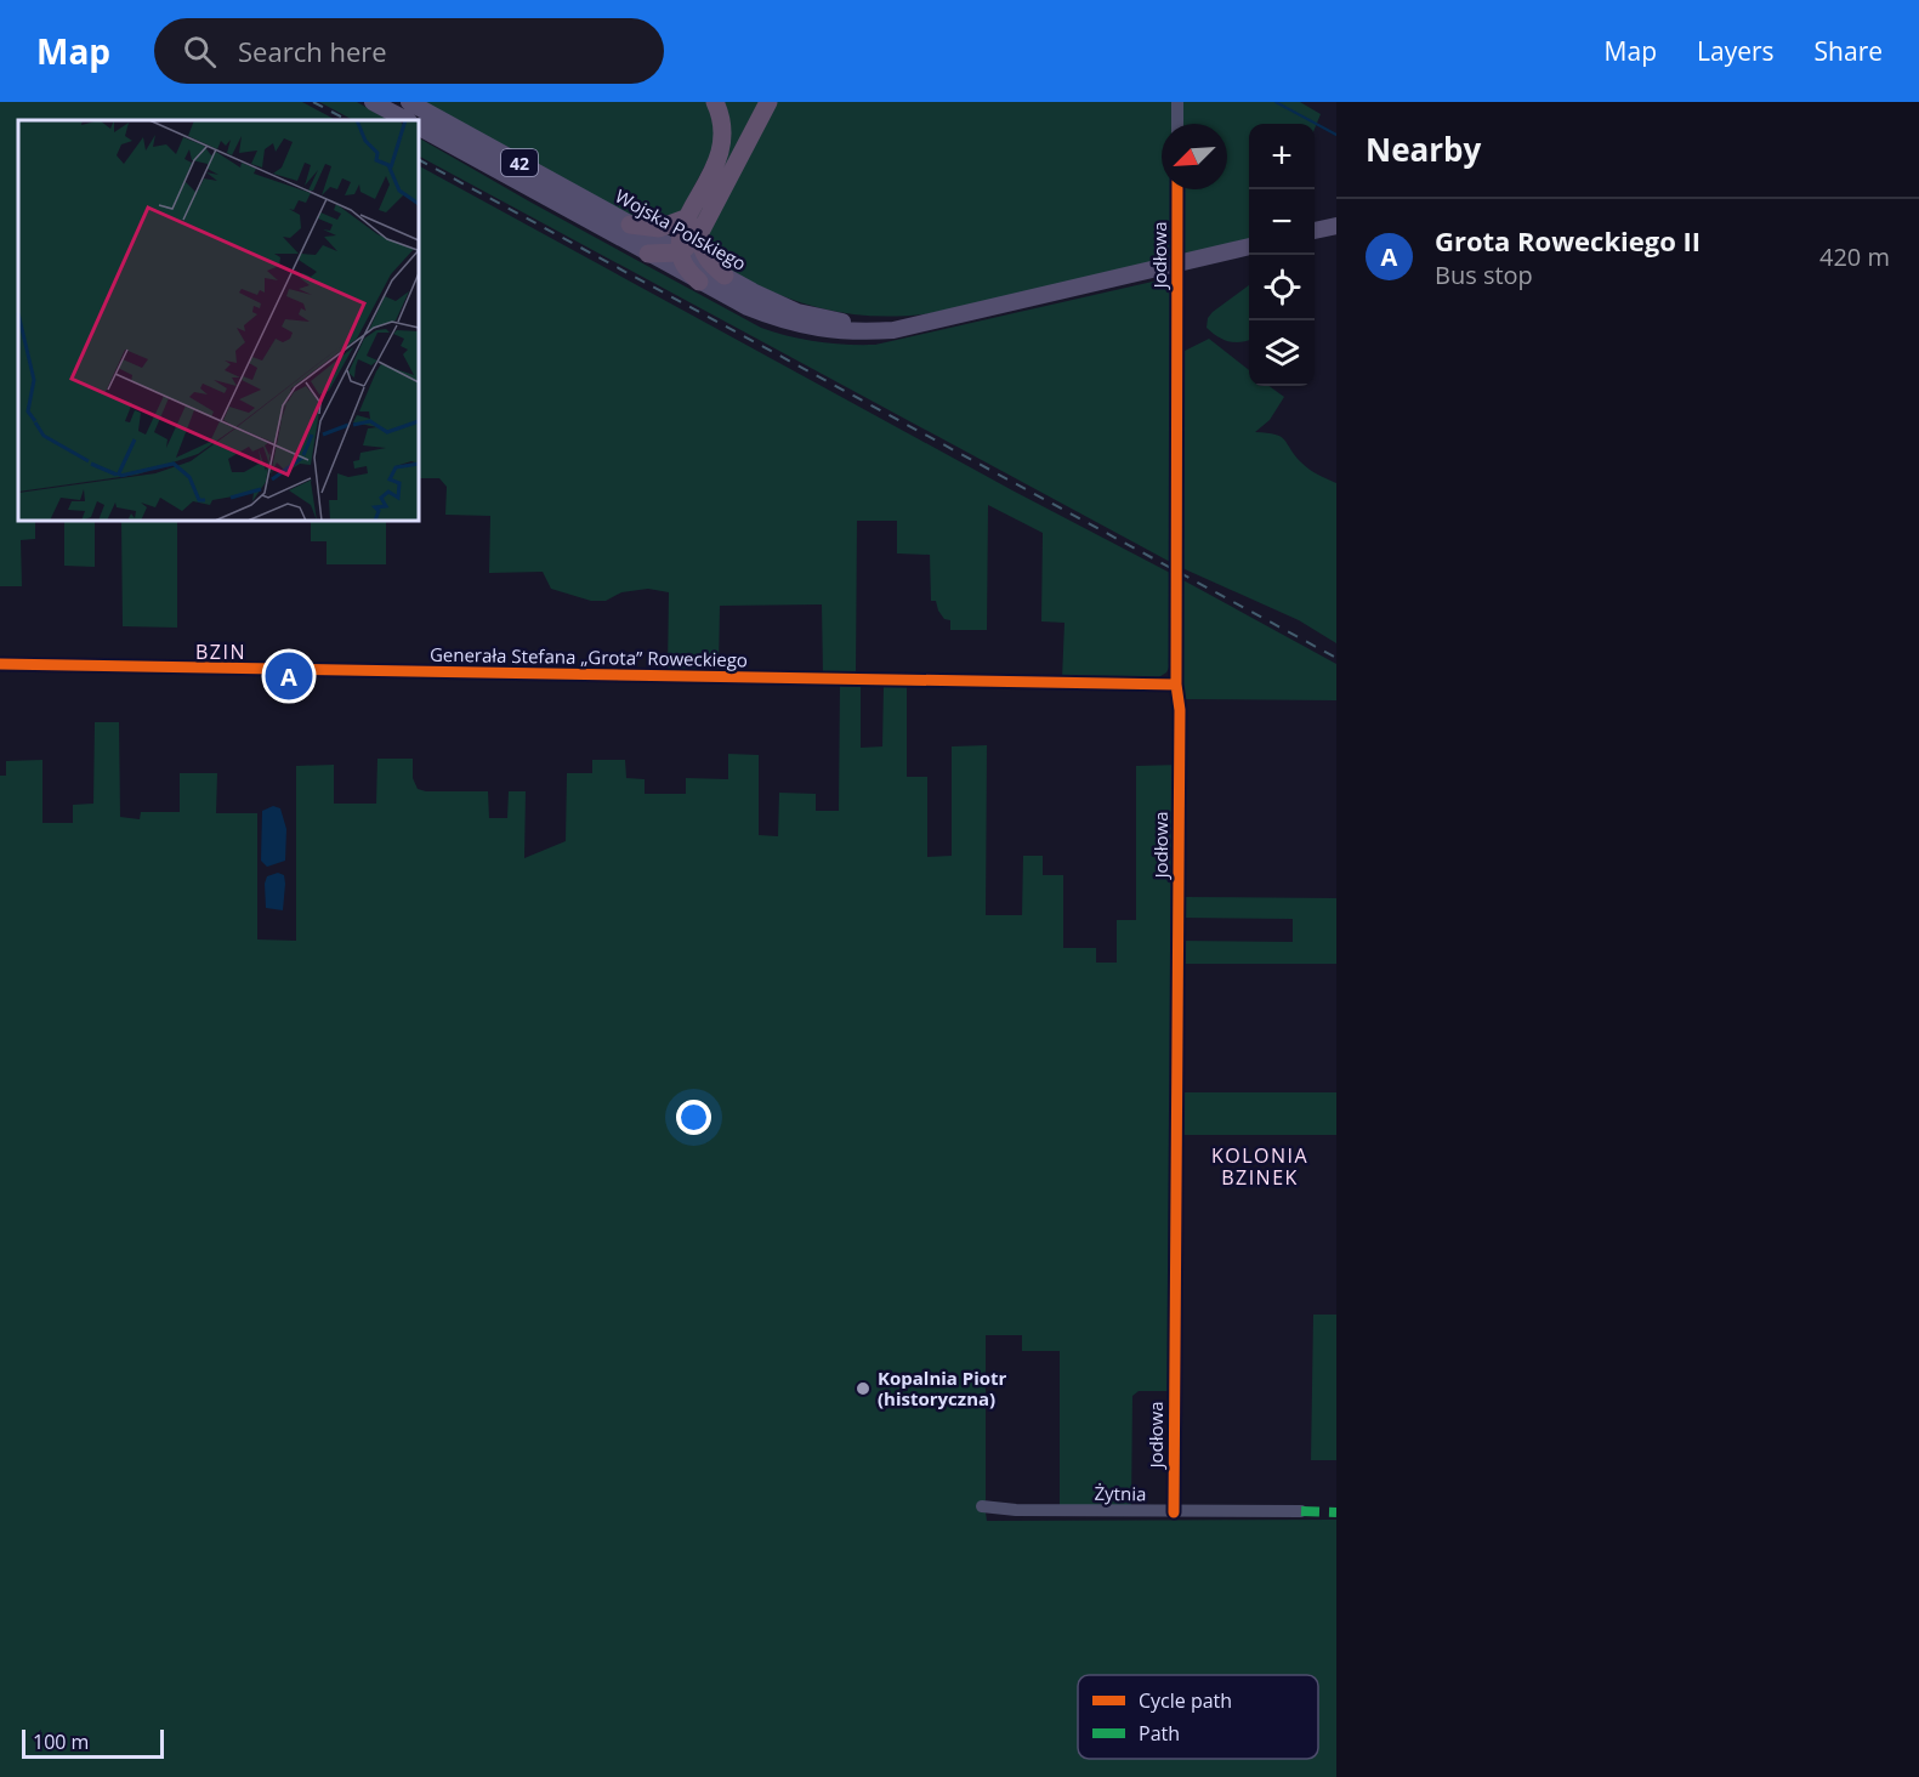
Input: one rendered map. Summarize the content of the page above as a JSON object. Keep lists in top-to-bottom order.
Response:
{
  "streets": {
    "main road": ["42", "Wojska Polskiego"],
    "street": ["Jodłowa", "Generała Stefana „Grota” Roweckiego", "Żytnia"]
  },
  "crossings": [
    ["Wojska Polskiego", "Jodłowa"],
    ["Jodłowa", "Generała Stefana „Grota” Roweckiego"],
    ["Jodłowa", "Żytnia"]
  ],
  "districts": ["BZIN", "KOLONIA BZINEK"],
  "places": ["Kopalnia Piotr (historyczna)"],
  "legend": ["Cycle path", "Path"],
  "scale_bar": "100 m",
  "north": "bottom left",
  "page": {
    "header": "Map",
    "search": "Search here",
    "nav": ["Map", "Layers", "Share"],
    "heading": "Nearby",
    "map_buttons": ["+", "−"],
    "list": [
      {
        "mark": "A",
        "name": "Grota Roweckiego II",
        "note": "Bus stop",
        "value": "420 m"
      }
    ],
    "pins": "A",
    "scale": "100 m"
  }
}
